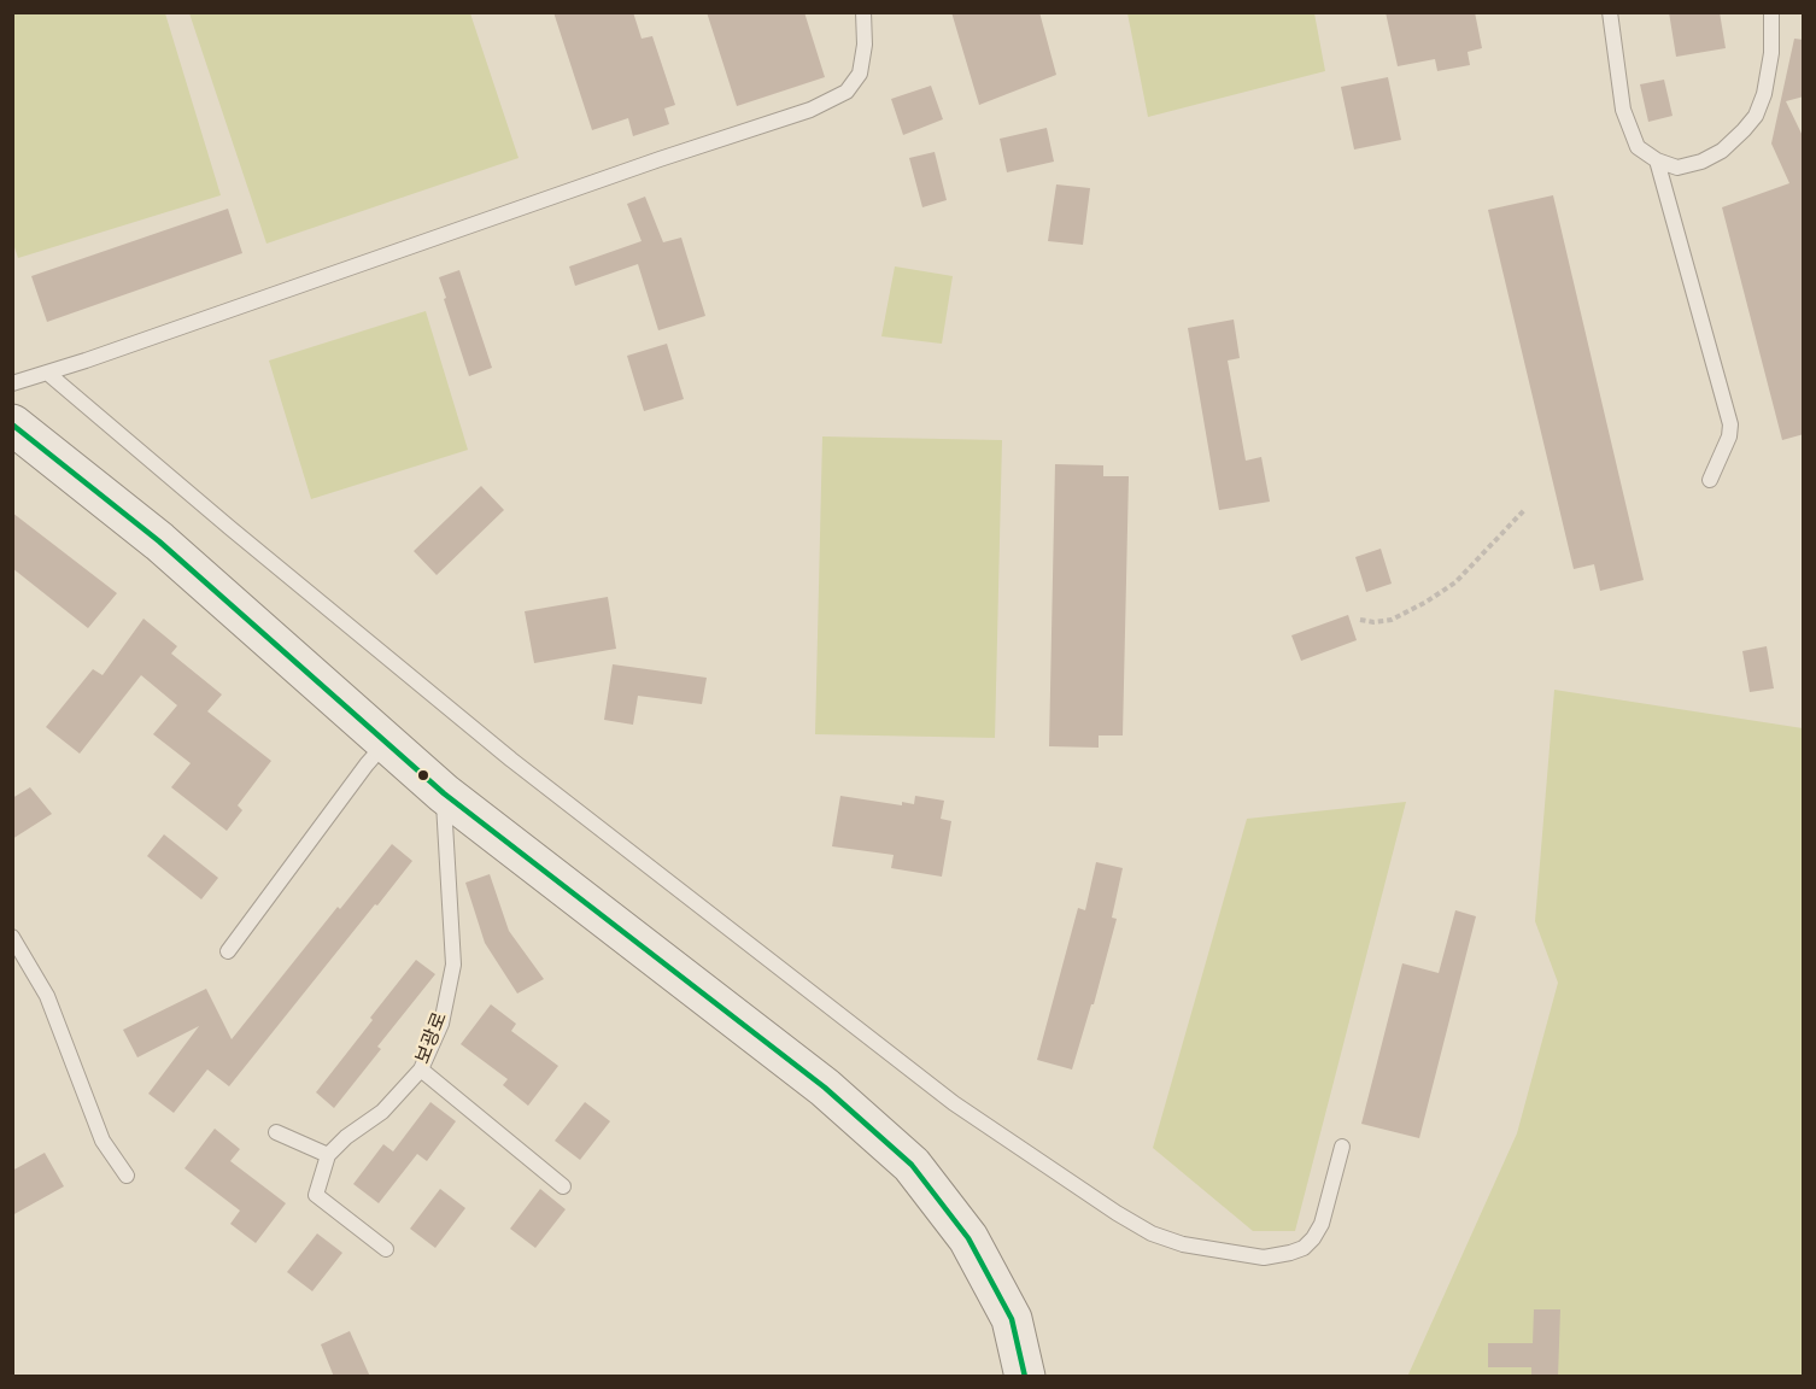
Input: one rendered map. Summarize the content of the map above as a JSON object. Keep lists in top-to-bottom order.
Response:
{
  "streets": {
    "lane": ["보광로"]
  }
}
